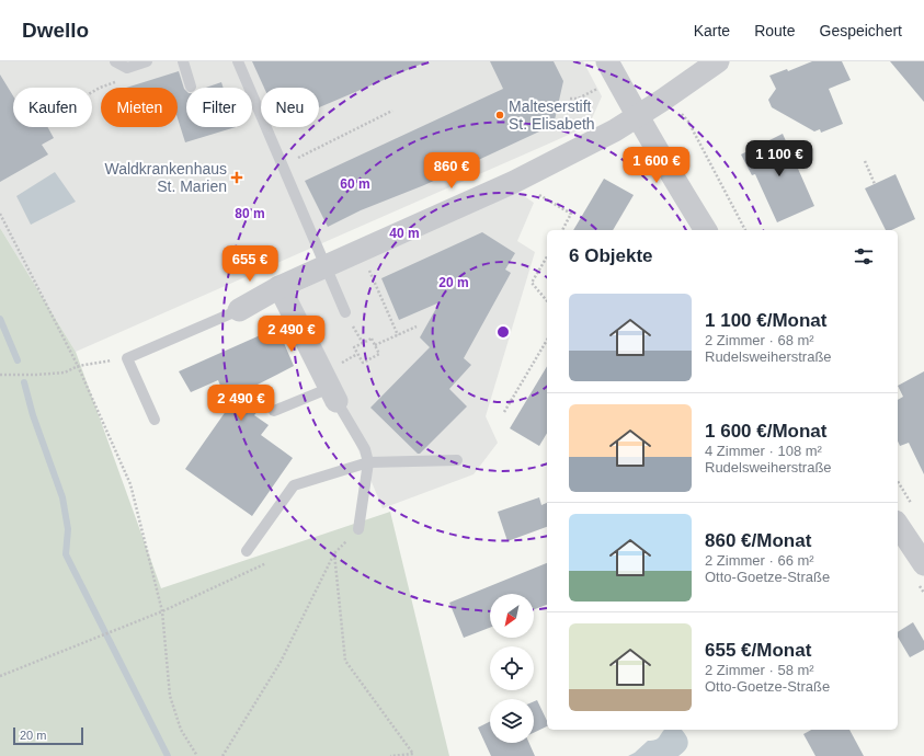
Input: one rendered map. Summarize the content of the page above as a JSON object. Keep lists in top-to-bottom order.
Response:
{
  "places": {
    "other": ["Malteserstift St. Elisabeth"],
    "health": ["Waldkrankenhaus St. Marien"]
  },
  "scale_bar": "20 m",
  "north": "bottom left",
  "page": {
    "header": "Dwello",
    "nav": ["Karte", "Route", "Gespeichert"],
    "chip": [
      "Kaufen",
      "Mieten",
      "Filter",
      "Neu"
    ],
    "price": [
      "1 100 €",
      "1 600 €",
      "860 €",
      "655 €",
      "2 490 €",
      "2 490 €"
    ],
    "heading": "6 Objekte",
    "list": [
      {
        "name": "1 100 €/Monat",
        "note": "2 Zimmer · 68 m² · Rudelsweiherstraße"
      },
      {
        "name": "1 600 €/Monat",
        "note": "4 Zimmer · 108 m² · Rudelsweiherstraße"
      },
      {
        "name": "860 €/Monat",
        "note": "2 Zimmer · 66 m² · Otto-Goetze-Straße"
      },
      {
        "name": "655 €/Monat",
        "note": "2 Zimmer · 58 m² · Otto-Goetze-Straße"
      }
    ],
    "scale": "20 m"
  },
  "rings": [
    "60 m",
    "80 m",
    "40 m",
    "20 m"
  ]
}
